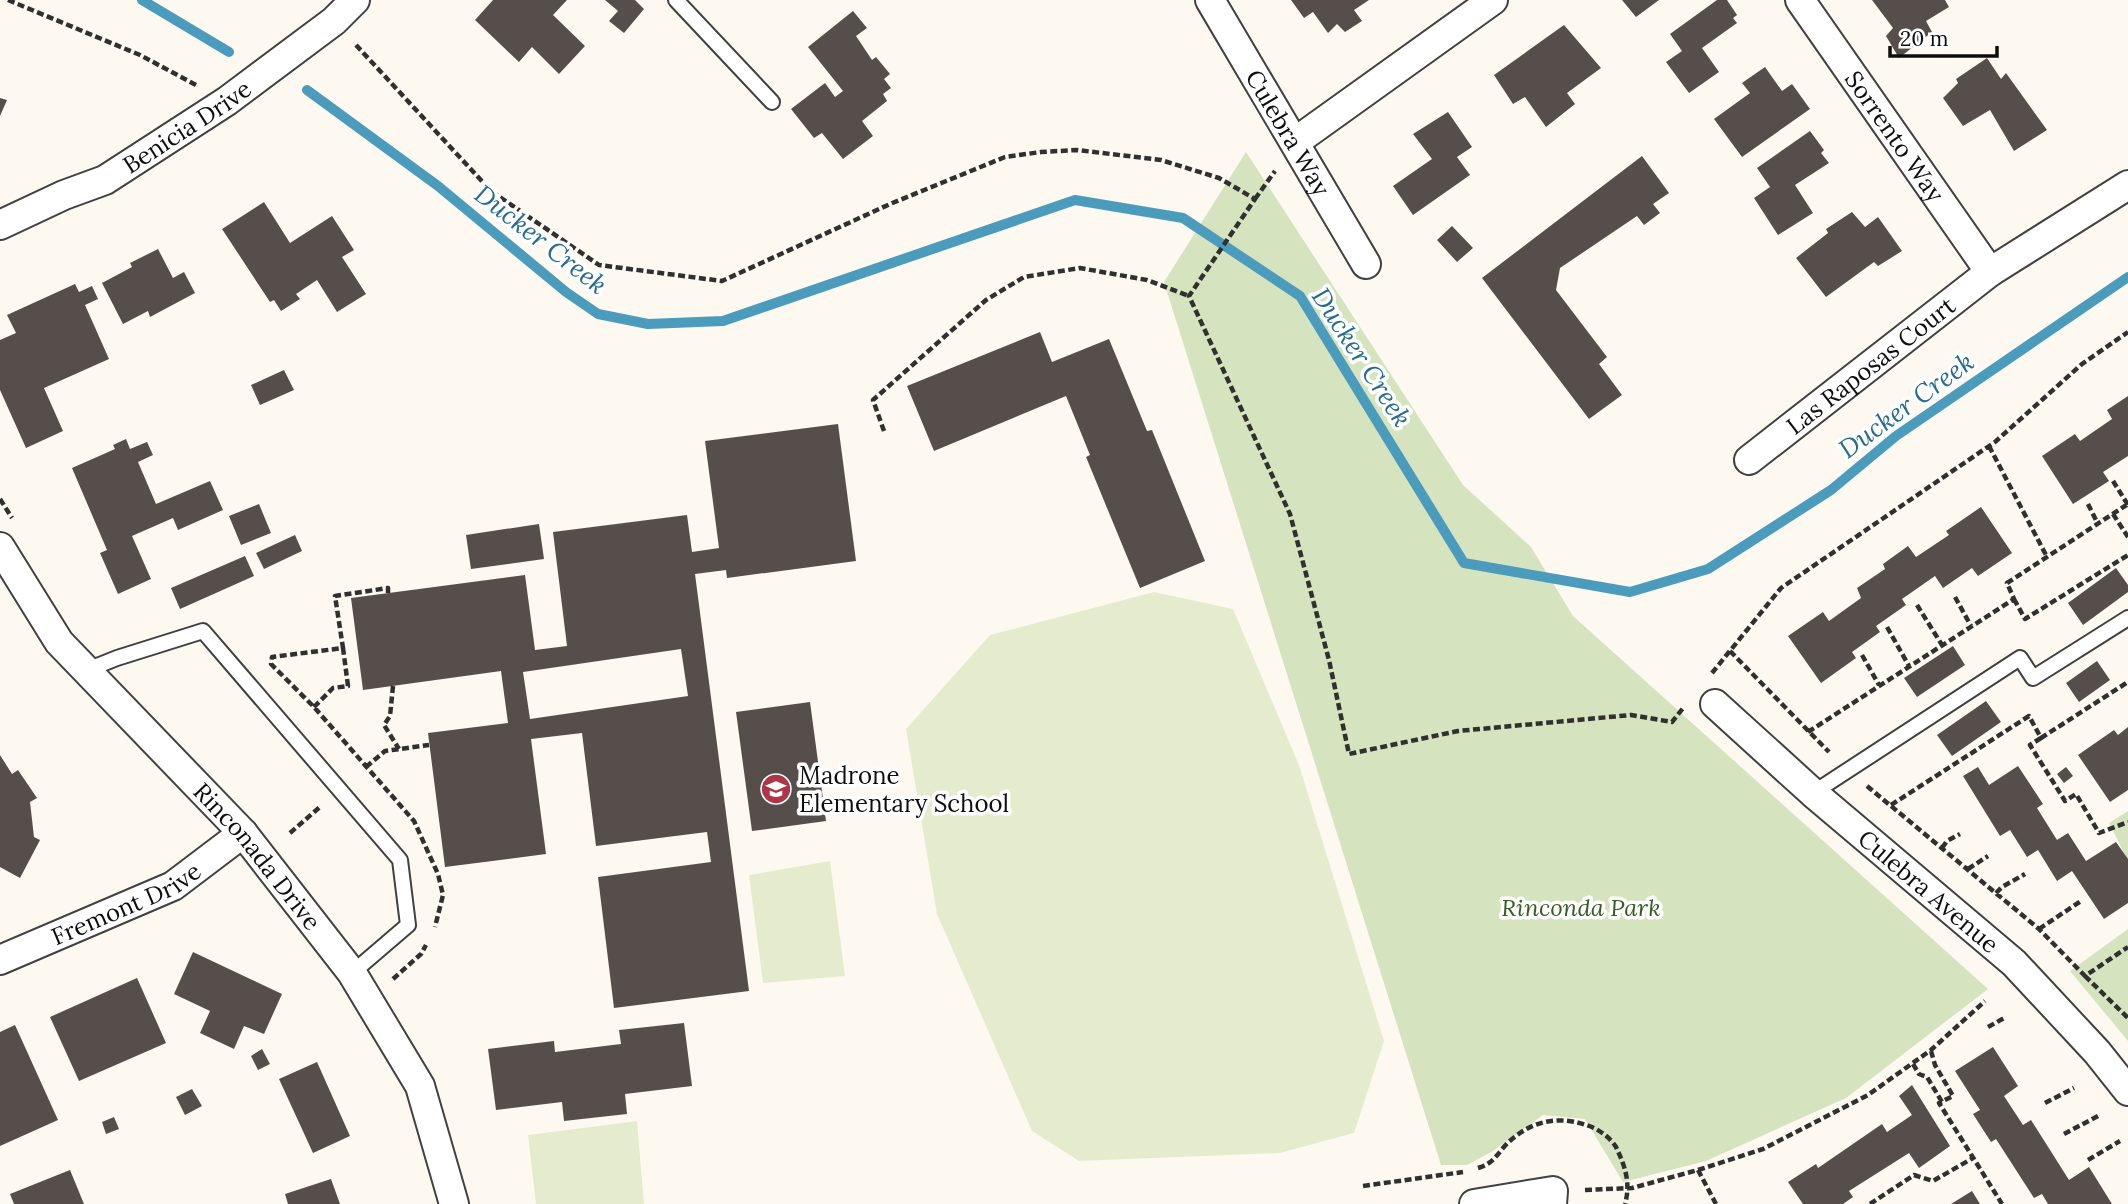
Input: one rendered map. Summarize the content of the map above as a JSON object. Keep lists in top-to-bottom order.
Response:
{
  "streets": {
    "street": [
      "Benicia Drive",
      "Culebra Way",
      "Sorrento Way",
      "Las Raposas Court",
      "Rinconada Drive",
      "Culebra Avenue",
      "Fremont Drive"
    ]
  },
  "crossings": [
    ["Sorrento Way", "Las Raposas Court"],
    ["Rinconada Drive", "Fremont Drive"]
  ],
  "water": ["Ducker Creek"],
  "parks": ["Rinconda Park"],
  "places": {
    "school or university": ["Madrone Elementary School"]
  },
  "scale_bar": "20 m"
}
